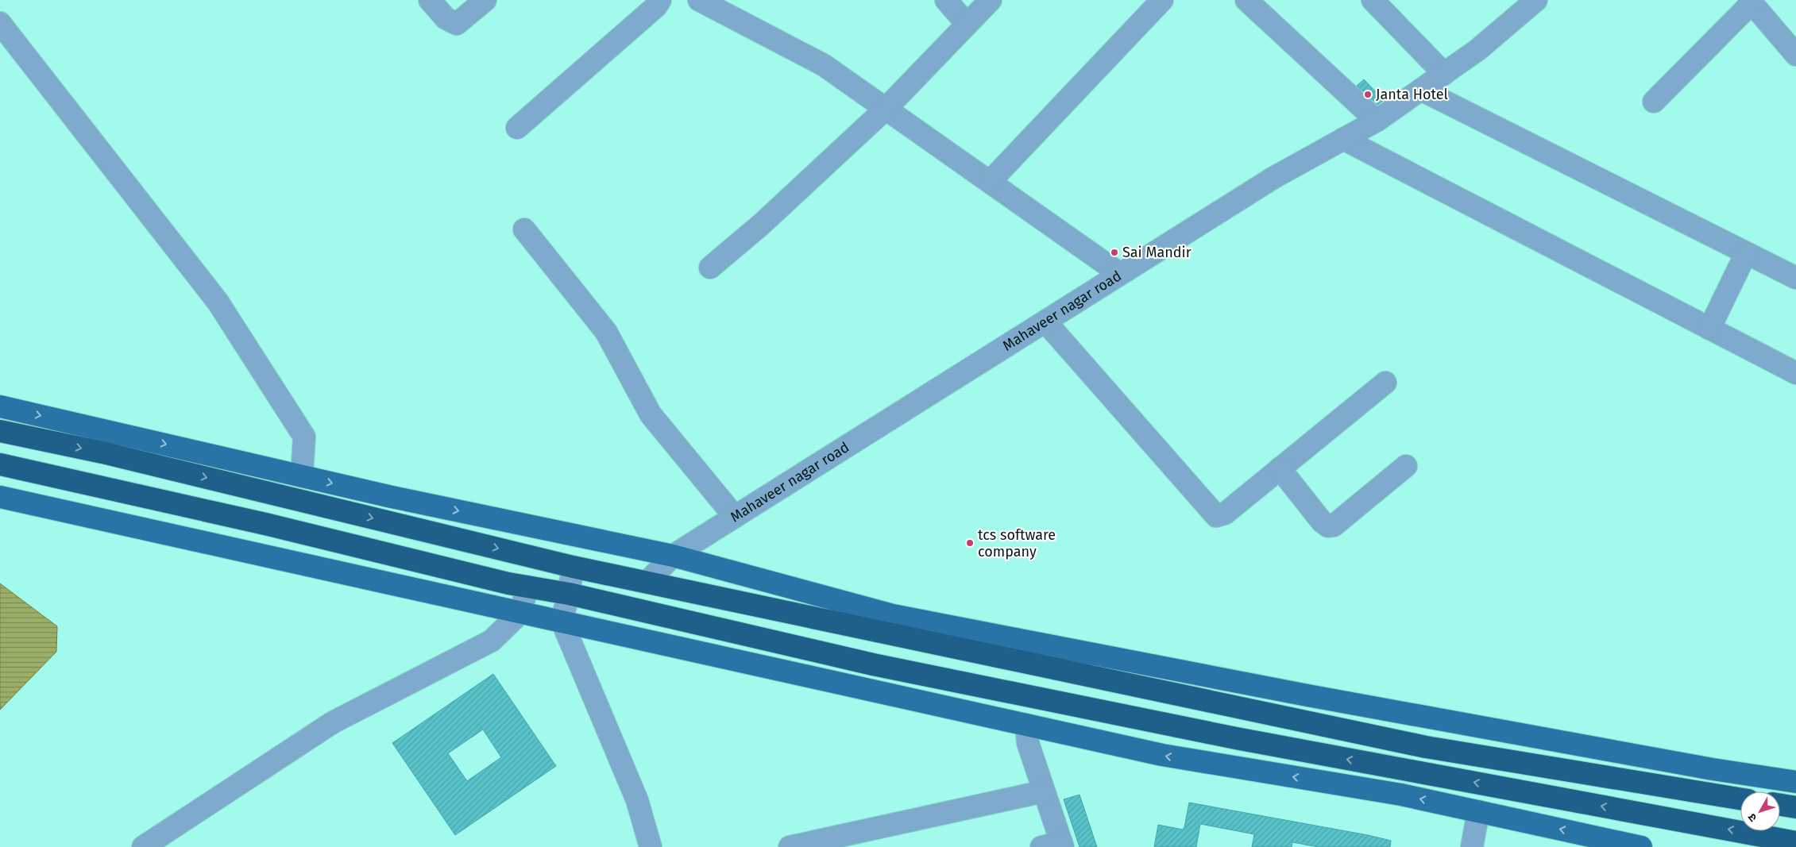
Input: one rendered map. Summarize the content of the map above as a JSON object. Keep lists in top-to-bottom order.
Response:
{
  "streets": {
    "street": ["Mahaveer nagar road"]
  },
  "places": ["Janta Hotel", "Sai Mandir", "tcs software company"],
  "north": "bottom left"
}
